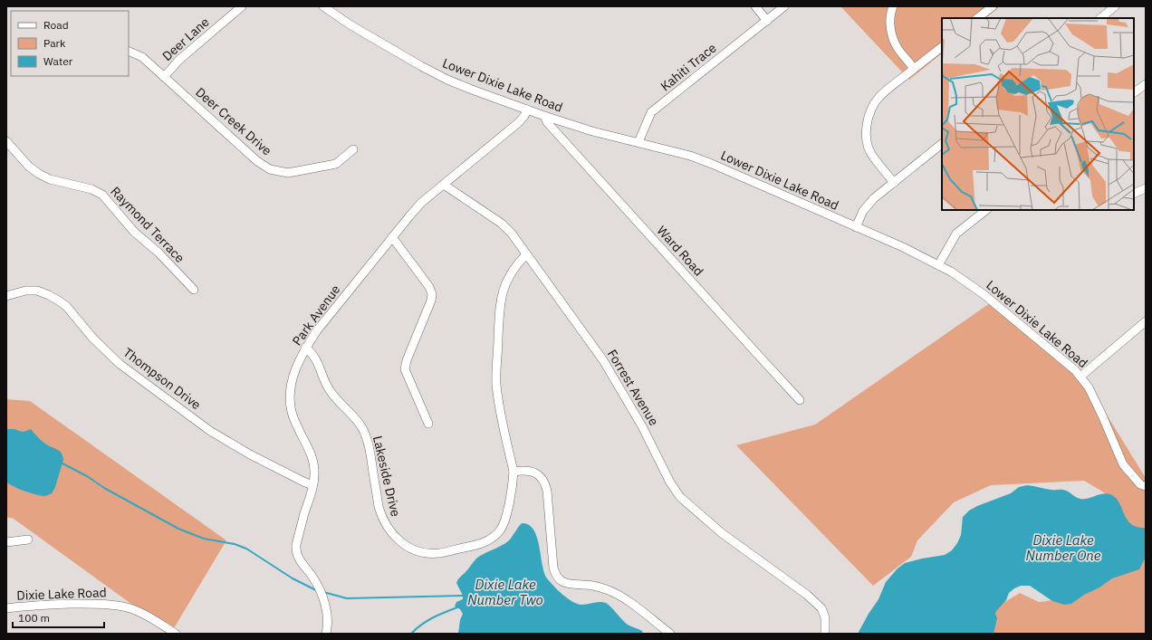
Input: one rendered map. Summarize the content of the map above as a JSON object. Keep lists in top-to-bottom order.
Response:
{
  "streets": {
    "street": [
      "Deer Lane",
      "Kahiti Trace",
      "Lower Dixie Lake Road",
      "Deer Creek Drive",
      "Raymond Terrace",
      "Ward Road",
      "Park Avenue",
      "Thompson Drive",
      "Forrest Avenue",
      "Lakeside Drive",
      "Dixie Lake Road"
    ]
  },
  "crossings": [
    ["Deer Lane", "Deer Creek Drive"],
    ["Kahiti Trace", "Lower Dixie Lake Road"],
    ["Lower Dixie Lake Road", "Ward Road"],
    ["Lower Dixie Lake Road", "Park Avenue"],
    ["Park Avenue", "Thompson Drive"],
    ["Park Avenue", "Forrest Avenue"],
    ["Park Avenue", "Lakeside Drive"],
    ["Forrest Avenue", "Lakeside Drive"]
  ],
  "water": ["Dixie Lake Number One", "Dixie Lake Number Two"],
  "legend": ["Road", "Park", "Water"],
  "scale_bar": "100 m"
}
